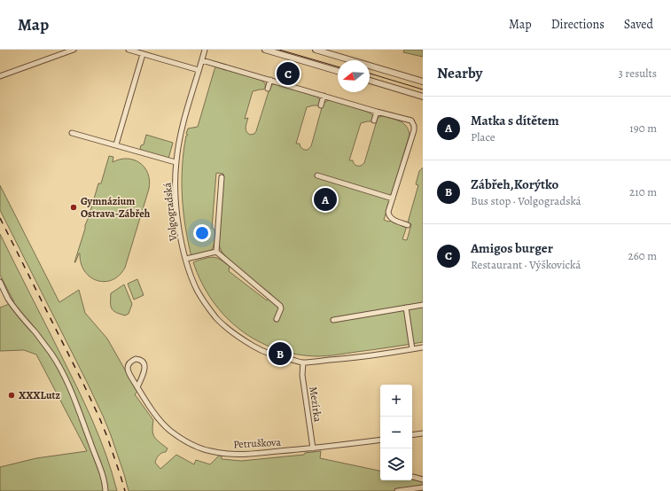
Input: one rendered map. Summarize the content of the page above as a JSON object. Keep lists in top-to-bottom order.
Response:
{
  "streets": {
    "street": ["Volgogradská", "Mezírka", "Petruškova"]
  },
  "crossings": [
    ["Volgogradská", "Mezírka"],
    ["Mezírka", "Petruškova"]
  ],
  "places": ["Gymnázium Ostrava-Zábřeh", "XXXLutz"],
  "north": "left",
  "page": {
    "header": "Map",
    "nav": ["Map", "Directions", "Saved"],
    "heading": ["Nearby", "3 results"],
    "pins": ["C", "A", "B"],
    "list": [
      {
        "mark": "A",
        "name": "Matka s dítětem",
        "note": "Place",
        "value": "190 m"
      },
      {
        "mark": "B",
        "name": "Zábřeh,Korýtko",
        "note": "Bus stop · Volgogradská",
        "value": "210 m"
      },
      {
        "mark": "C",
        "name": "Amigos burger",
        "note": "Restaurant · Výškovická",
        "value": "260 m"
      }
    ],
    "map_buttons": ["+", "−"]
  }
}
